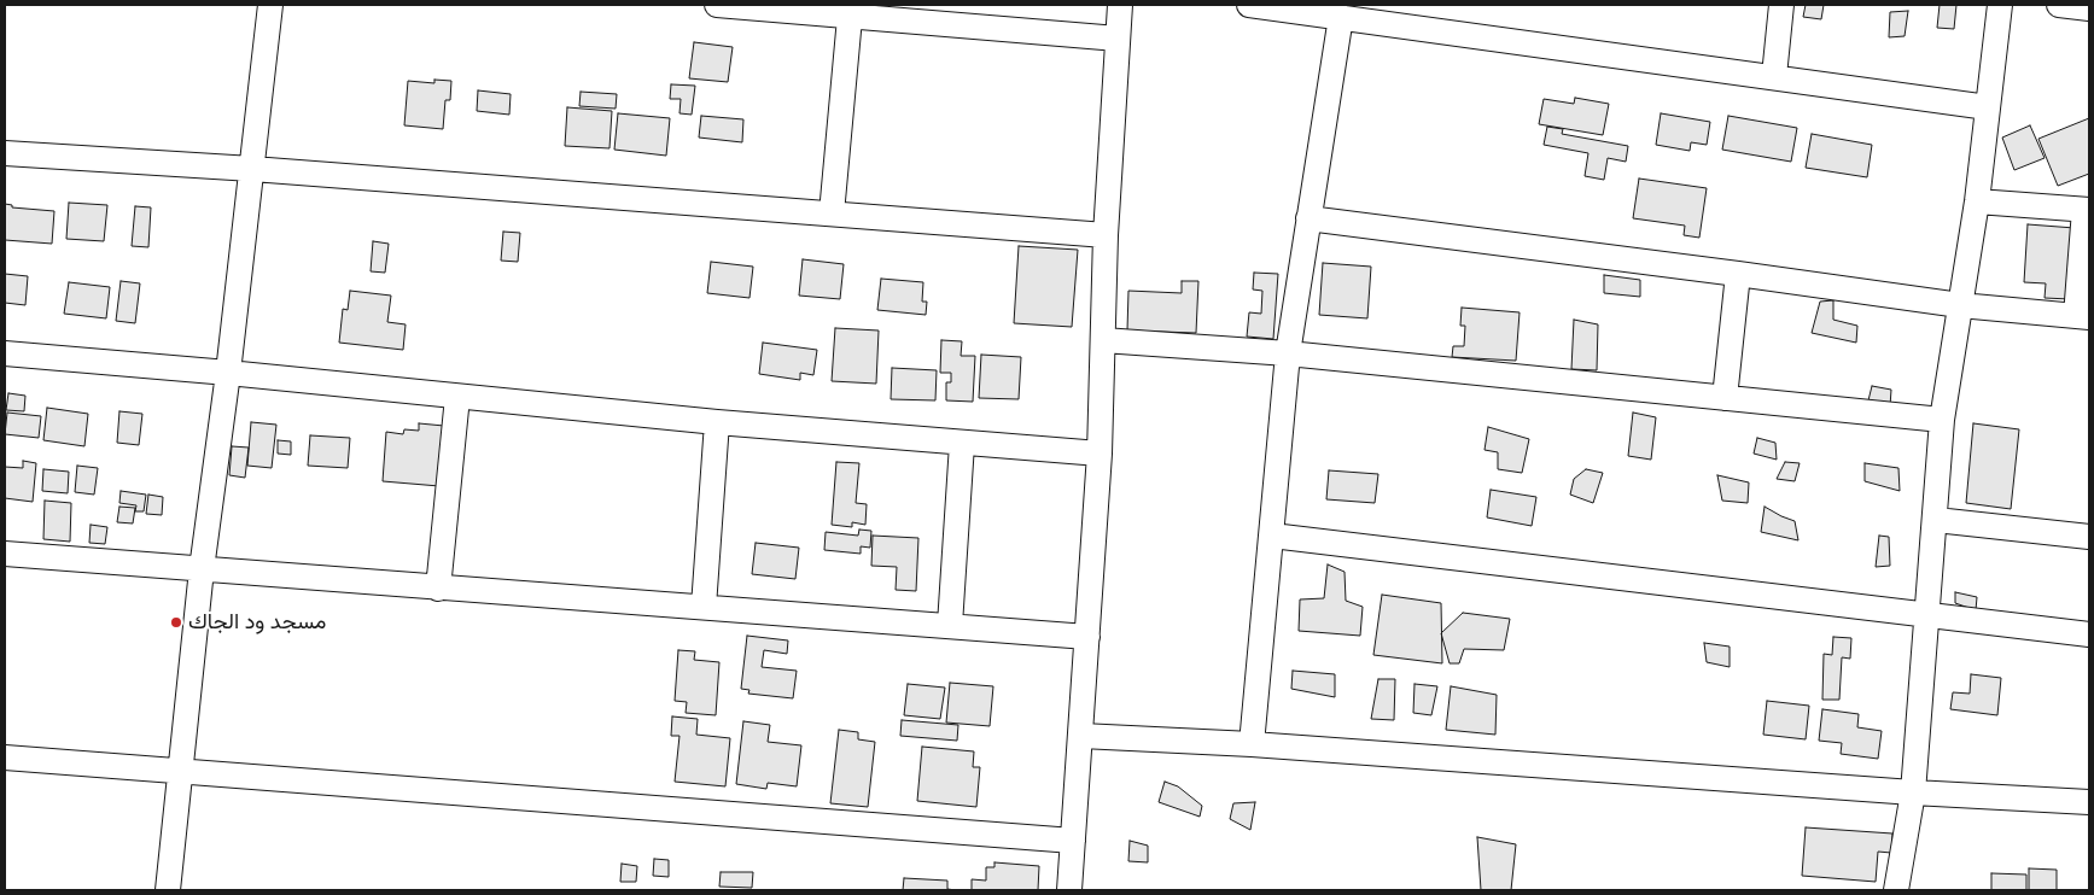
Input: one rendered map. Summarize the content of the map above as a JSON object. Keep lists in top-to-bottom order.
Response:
{
  "places": ["مسجد ود الجاك"]
}
